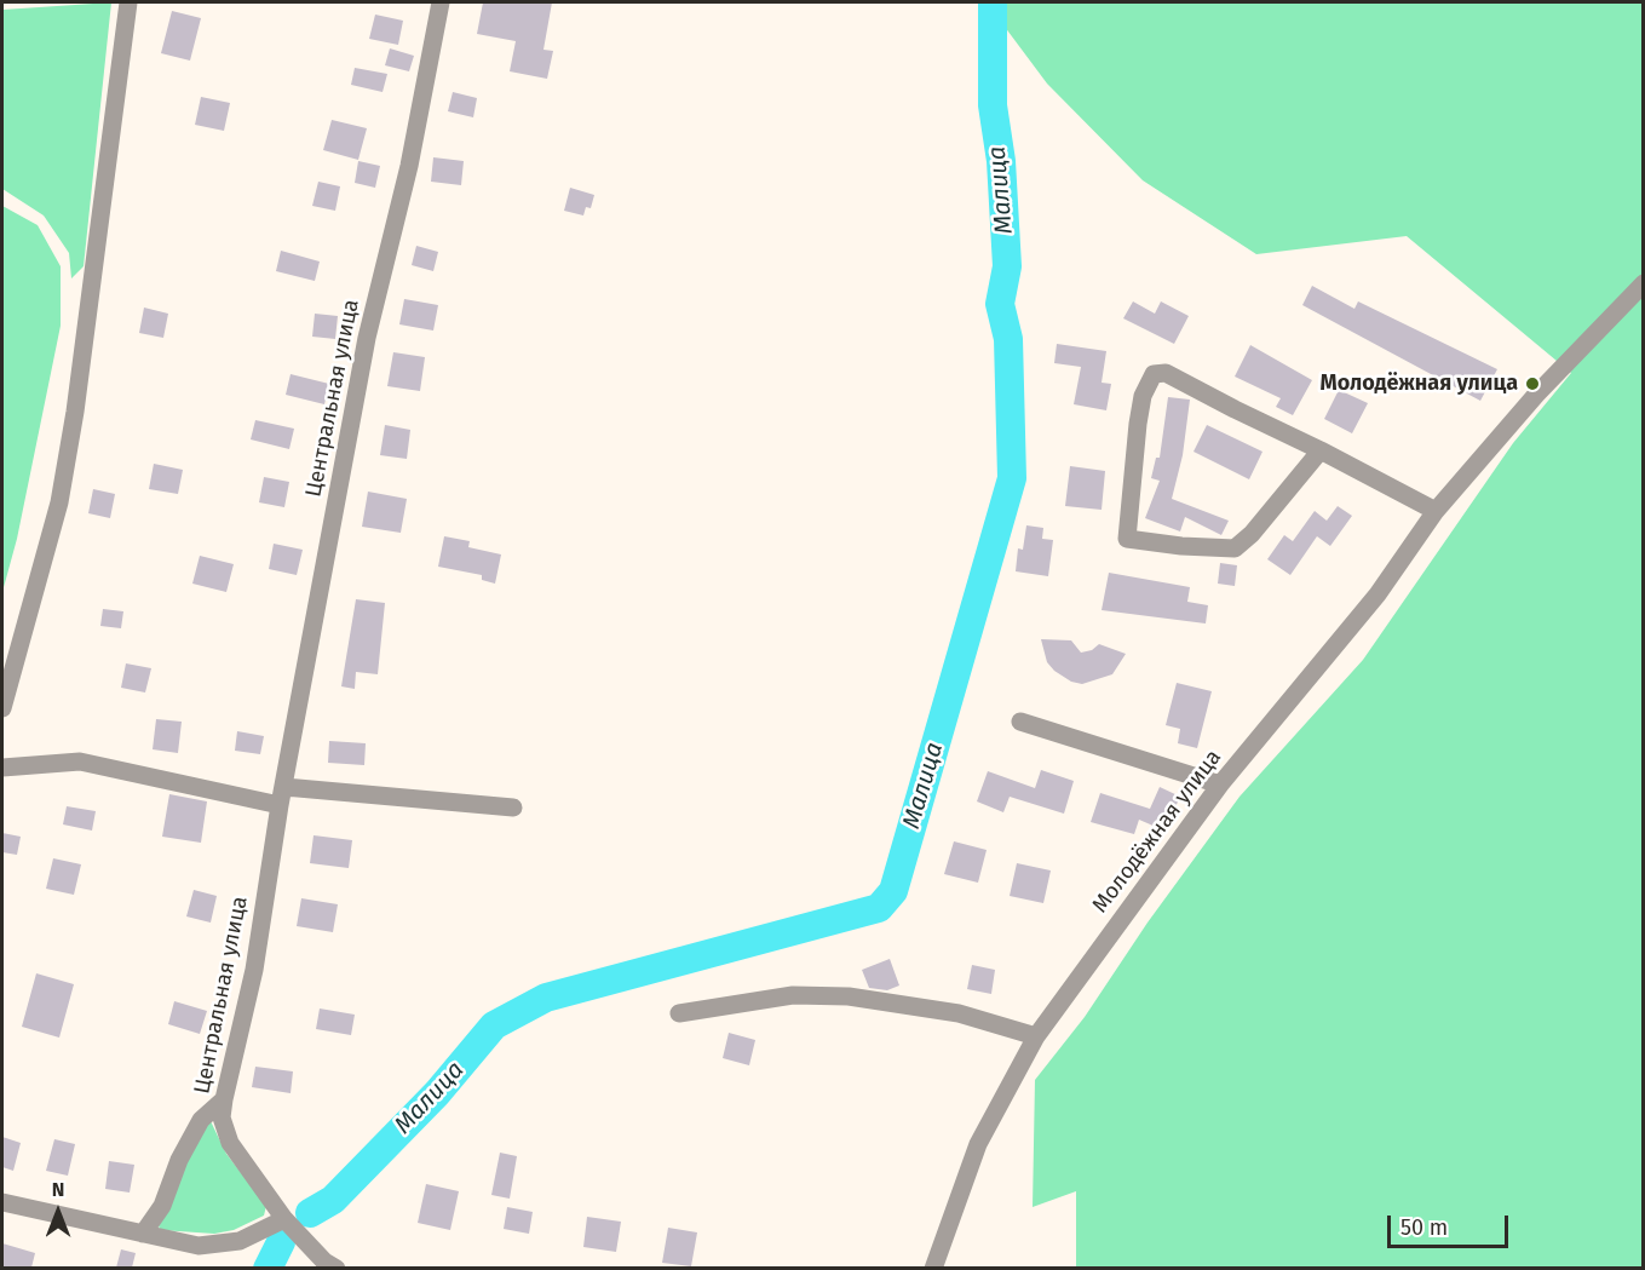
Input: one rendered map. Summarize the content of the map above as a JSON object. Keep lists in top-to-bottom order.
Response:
{
  "streets": {
    "street": ["Центральная улица", "Молодёжная улица"]
  },
  "water": ["Малица"],
  "places": ["Молодёжная улица"],
  "scale_bar": "50 m",
  "north": "top"
}
